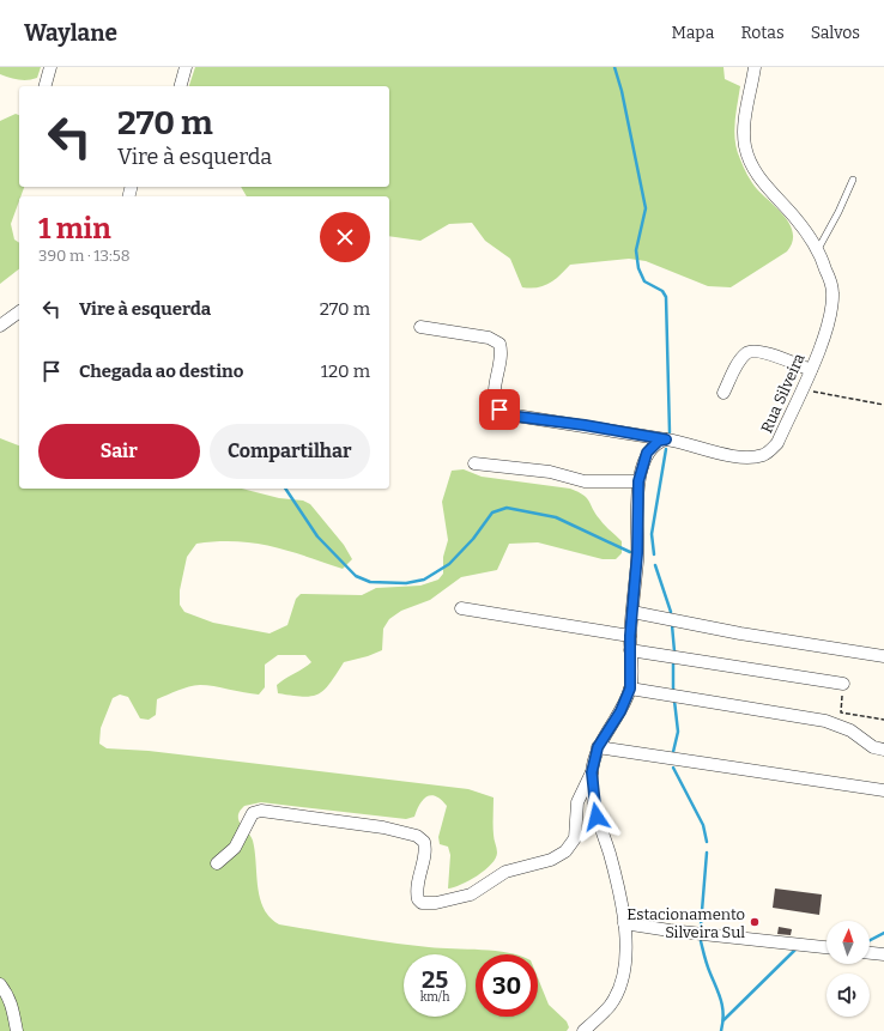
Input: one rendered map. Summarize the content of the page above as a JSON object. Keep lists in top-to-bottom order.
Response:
{
  "streets": {
    "street": ["Rua Silveira"]
  },
  "places": ["Estacionamento Silveira Sul"],
  "north": "top",
  "page": {
    "header": "Waylane",
    "nav": ["Mapa", "Rotas", "Salvos"],
    "turn": ["270 m", "Vire à esquerda"],
    "heading": ["1 min", "390 m · 13:58"],
    "list": [
      {
        "name": "Vire à esquerda",
        "value": "270 m"
      },
      {
        "name": "Chegada ao destino",
        "value": "120 m"
      }
    ],
    "buttons": ["Sair", "Compartilhar"],
    "speed": "25 km/h",
    "limit": "30"
  }
}
